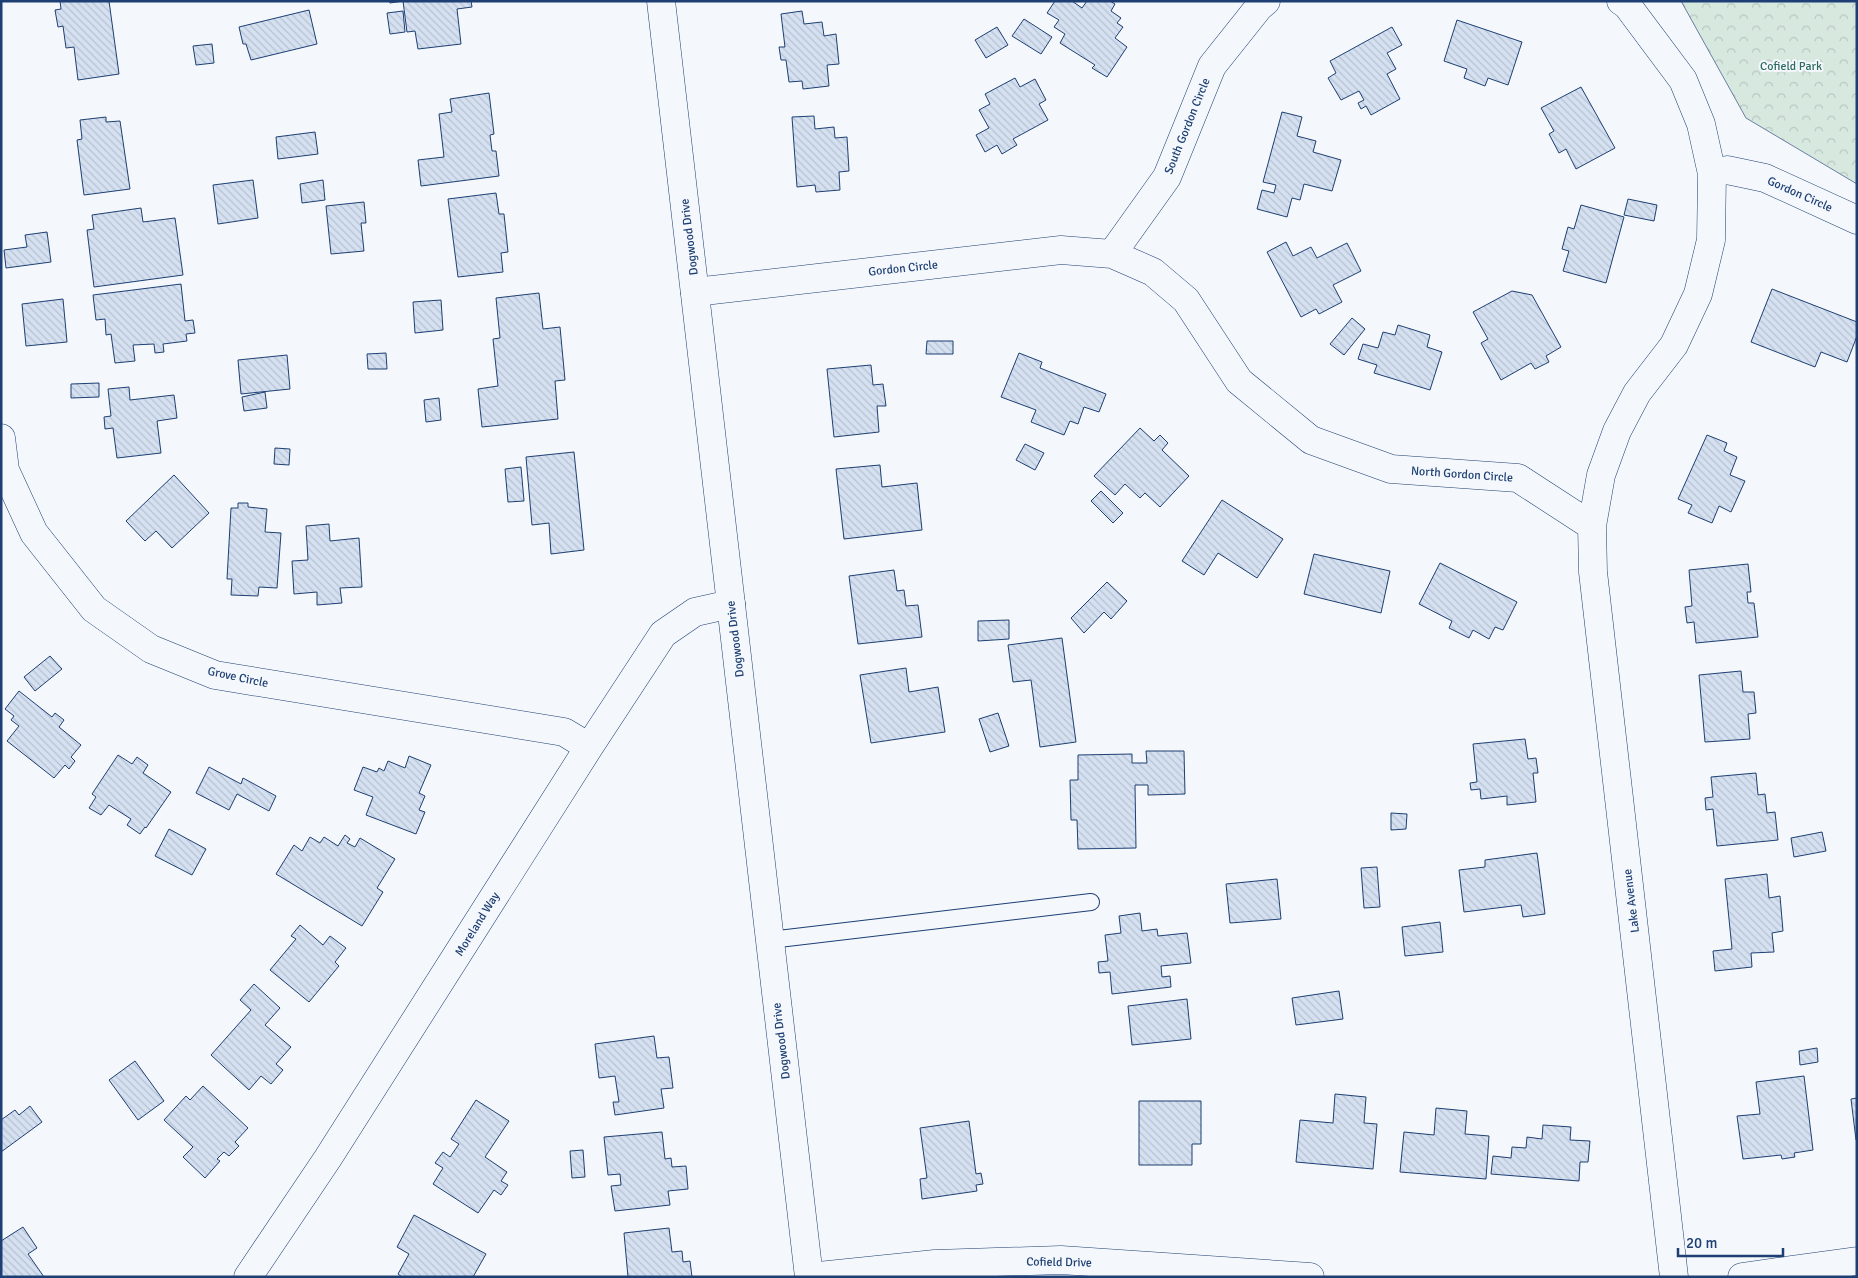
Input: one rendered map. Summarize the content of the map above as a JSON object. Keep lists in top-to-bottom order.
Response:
{
  "streets": {
    "street": [
      "South Gordon Circle",
      "Gordon Circle",
      "Dogwood Drive",
      "North Gordon Circle",
      "Grove Circle",
      "Lake Avenue",
      "Moreland Way",
      "Cofield Drive"
    ]
  },
  "crossings": [
    ["South Gordon Circle", "Gordon Circle"],
    ["South Gordon Circle", "North Gordon Circle"],
    ["Gordon Circle", "Dogwood Drive"],
    ["Gordon Circle", "North Gordon Circle"],
    ["Dogwood Drive", "Moreland Way"],
    ["Dogwood Drive", "Cofield Drive"],
    ["North Gordon Circle", "Lake Avenue"],
    ["Grove Circle", "Moreland Way"]
  ],
  "parks": ["Cofield Park"],
  "scale_bar": "20 m"
}
